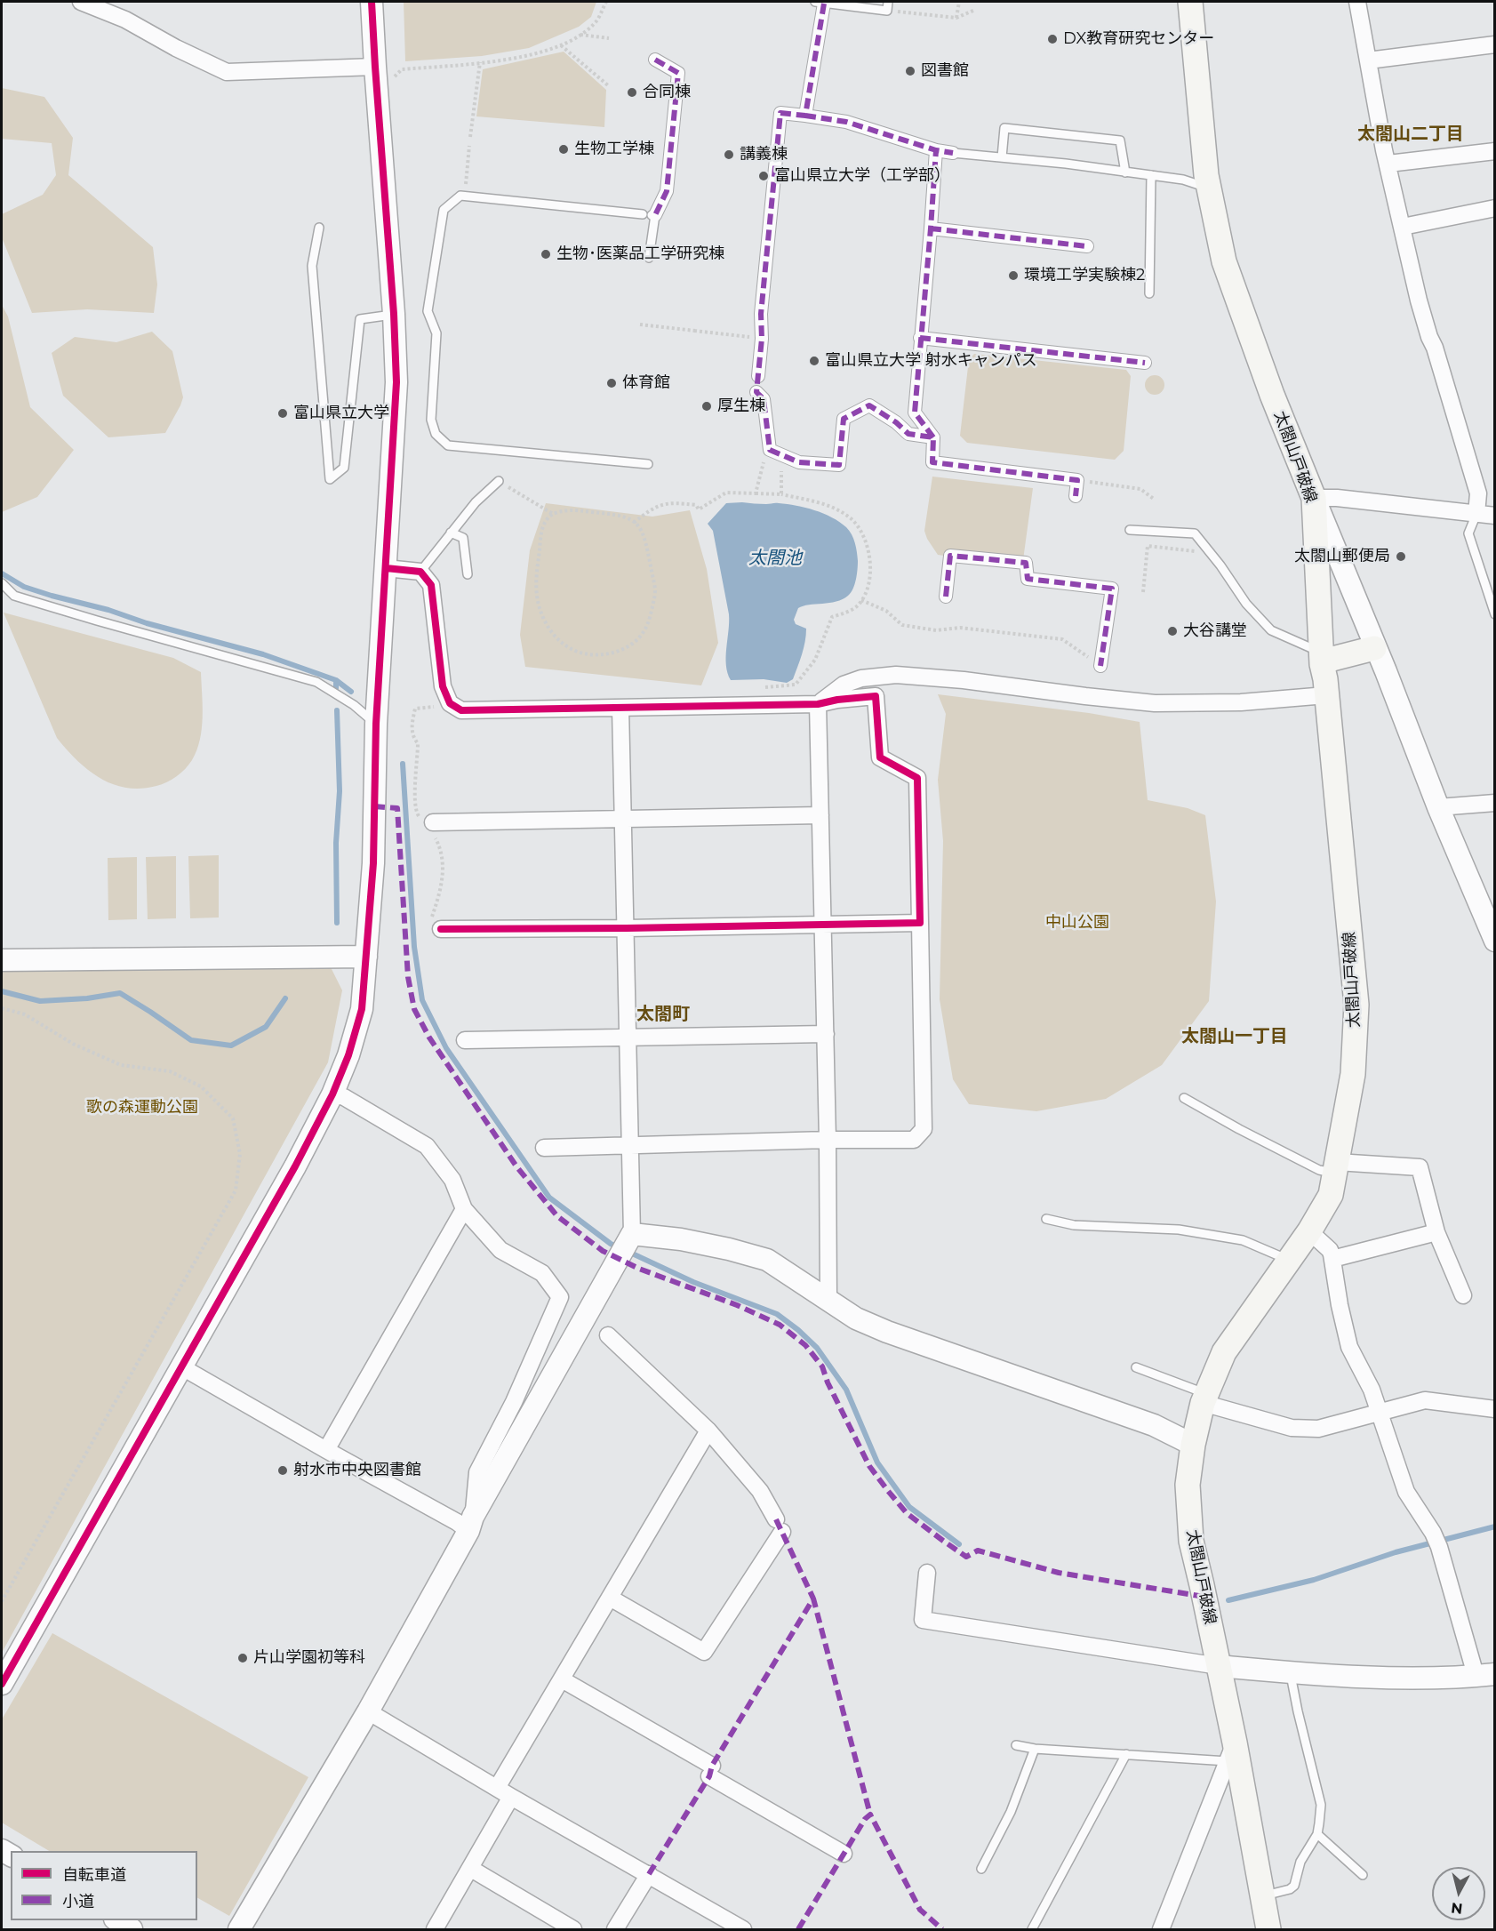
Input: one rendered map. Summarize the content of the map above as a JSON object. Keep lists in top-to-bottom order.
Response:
{
  "streets": {
    "main road": ["太閤山戸破線"]
  },
  "districts": ["太閤山二丁目", "太閤町", "太閤山一丁目"],
  "water": ["太閤池"],
  "parks": ["中山公園", "歌の森運動公園"],
  "places": [
    "DX教育研究センター",
    "図書館",
    "合同棟",
    "生物工学棟",
    "講義棟",
    "富山県立大学（工学部）",
    "生物･医薬品工学研究棟",
    "環境工学実験棟2",
    "富山県立大学 射水キャンパス",
    "体育館",
    "厚生棟",
    "富山県立大学",
    "太閤山郵便局",
    "大谷講堂",
    "射水市中央図書館",
    "片山学園初等科"
  ],
  "legend": ["自転車道", "小道"],
  "north": "bottom"
}
